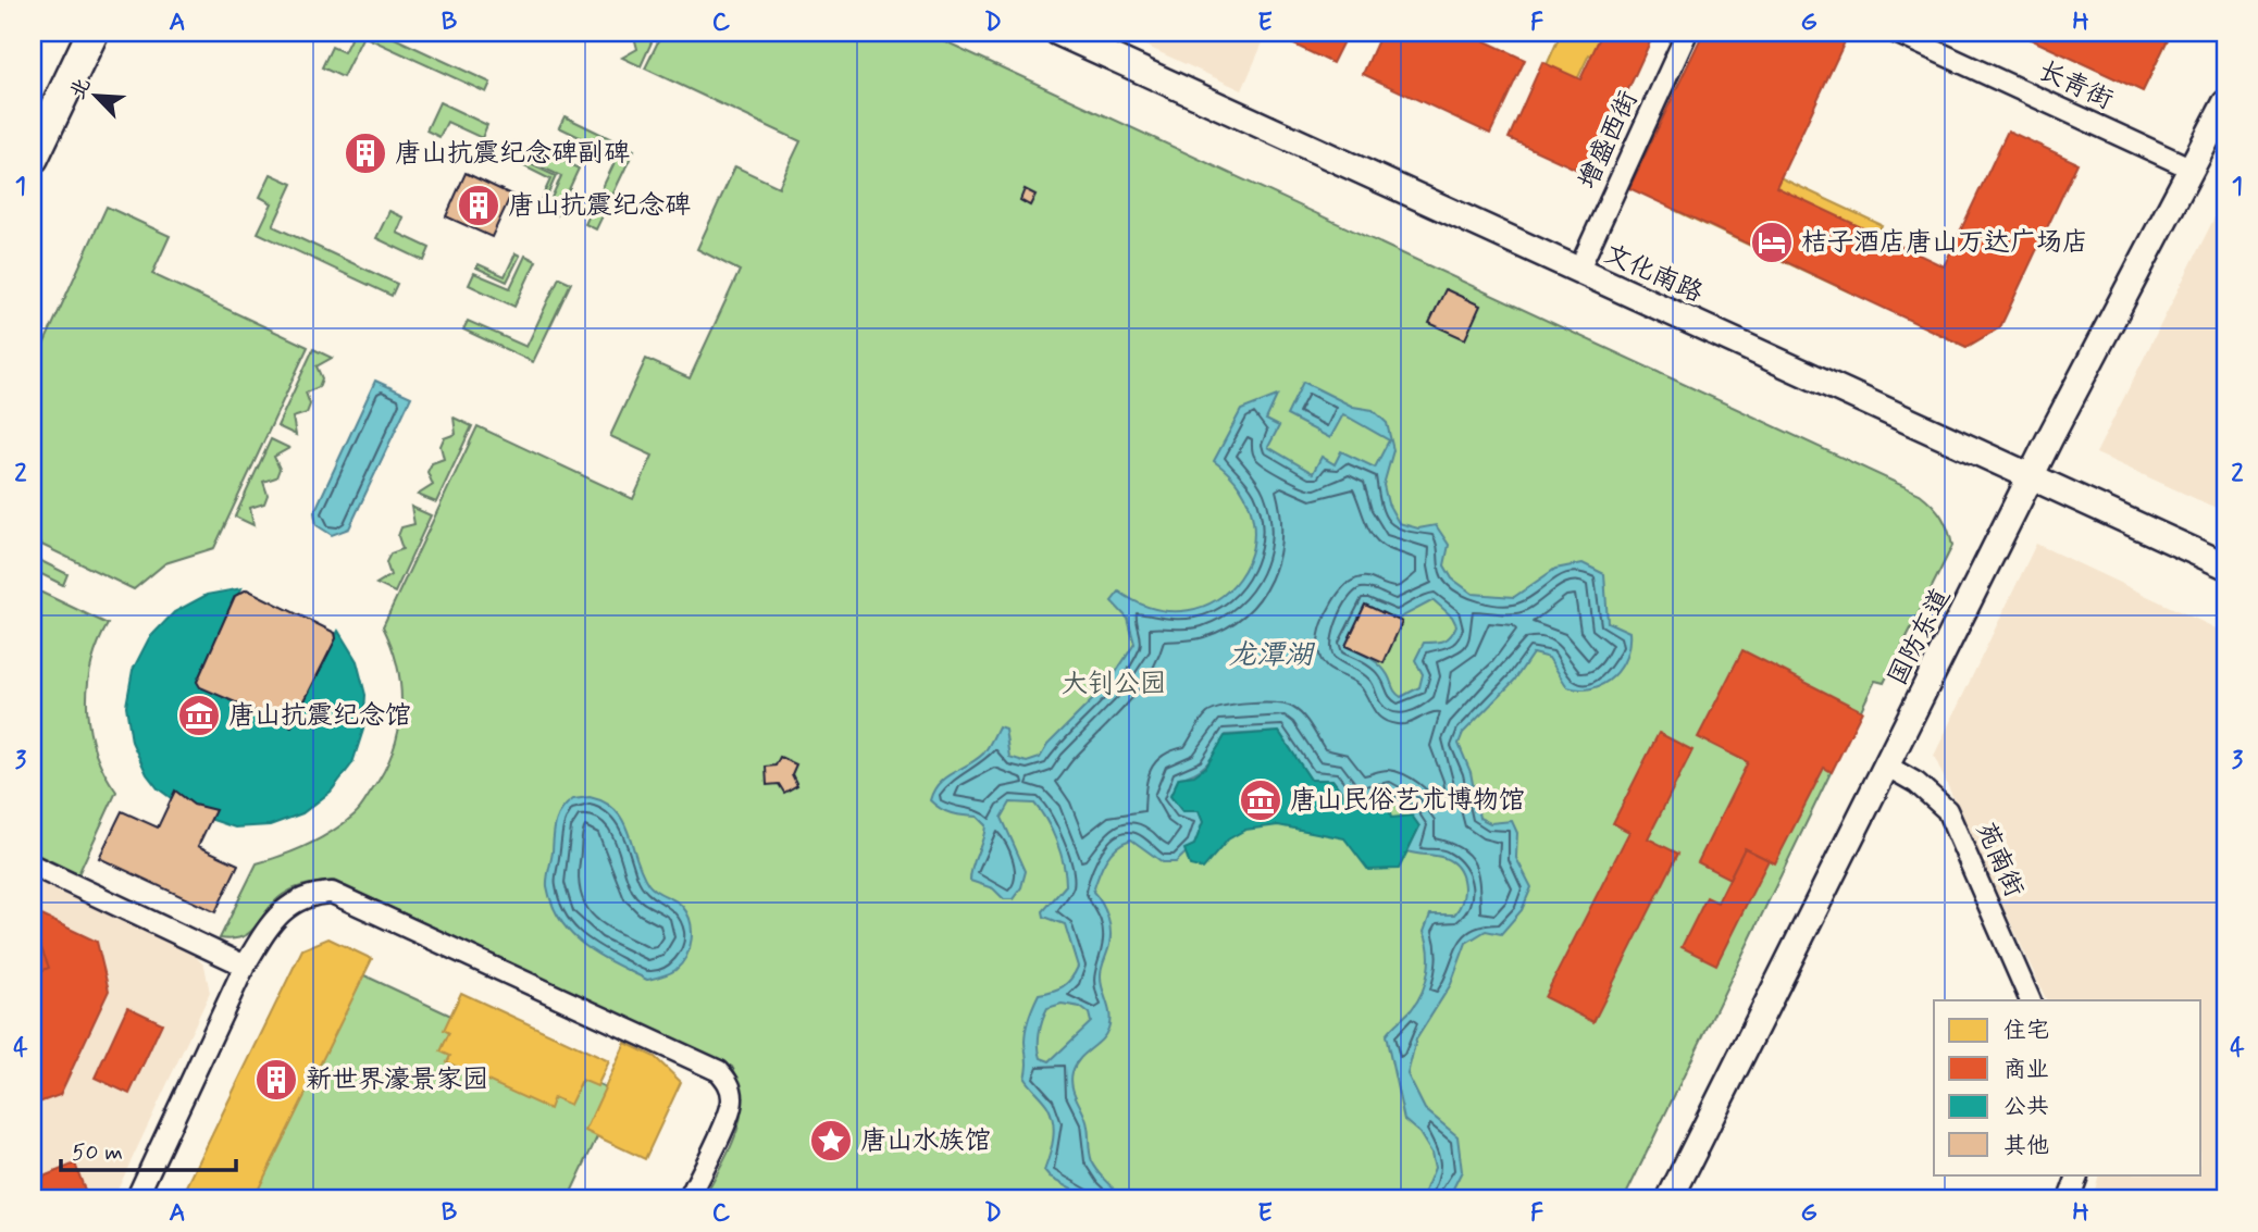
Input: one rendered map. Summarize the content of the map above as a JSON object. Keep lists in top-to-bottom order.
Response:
{
  "streets": {
    "street": [
      "长青街",
      "增盛西街",
      "文化南路",
      "国防东道",
      "苑南街"
    ]
  },
  "crossings": [
    ["长青街", "国防东道"],
    ["增盛西街", "文化南路"],
    ["文化南路", "国防东道"],
    ["国防东道", "苑南街"]
  ],
  "water": ["龙潭湖"],
  "parks": ["大钊公园"],
  "places": {
    "building": ["唐山抗震纪念碑副碑", "唐山抗震纪念碑", "新世界濠景家园"],
    "hotel": ["桔子酒店唐山万达广场店"],
    "museum": ["唐山抗震纪念馆", "唐山民俗艺术博物馆"],
    "place": ["唐山水族馆"]
  },
  "legend": [
    "住宅",
    "商业",
    "公共",
    "其他"
  ],
  "scale_bar": "50 m",
  "north": "top left",
  "grid": {
    "columns": [
      "A",
      "B",
      "C",
      "D",
      "E",
      "F",
      "G",
      "H"
    ],
    "rows": [
      "1",
      "2",
      "3",
      "4"
    ]
  }
}
